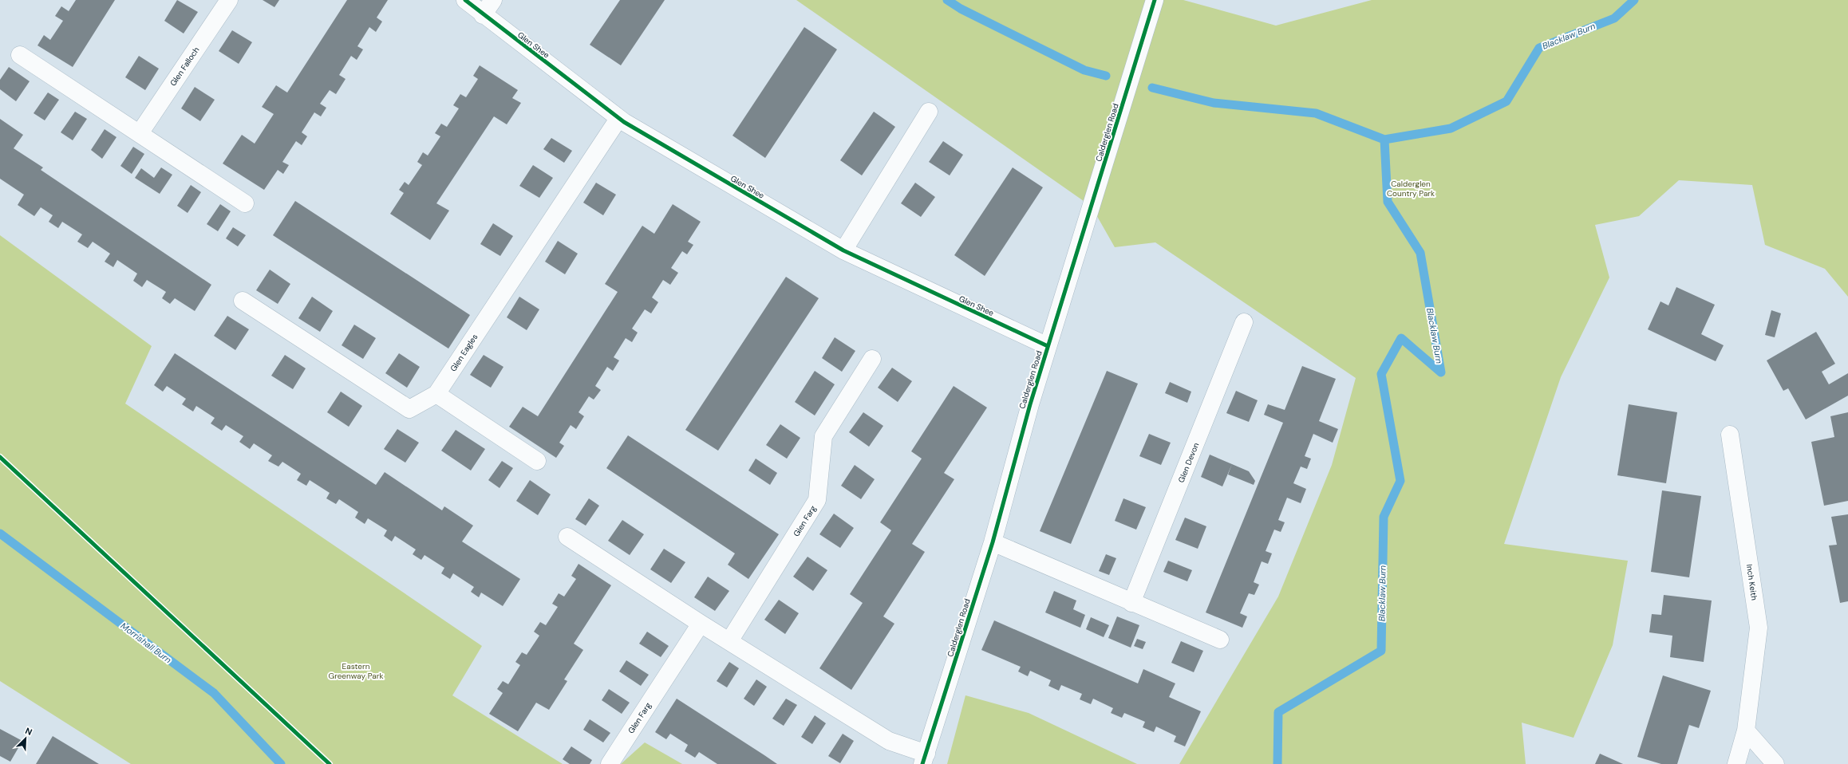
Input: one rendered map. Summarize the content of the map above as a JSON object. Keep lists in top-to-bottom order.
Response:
{
  "streets": {
    "street": [
      "Glen Shee",
      "Glen Falloch",
      "Calderglen Road",
      "Glen Eagles",
      "Glen Devon",
      "Glen Farg",
      "Inch Keith"
    ]
  },
  "crossings": [
    ["Glen Shee", "Calderglen Road"],
    ["Glen Shee", "Glen Eagles"]
  ],
  "water": ["Blacklaw Burn", "Morrishall Burn"],
  "parks": ["Calderglen Country Park", "Eastern Greenway Park"],
  "north": "top right"
}
